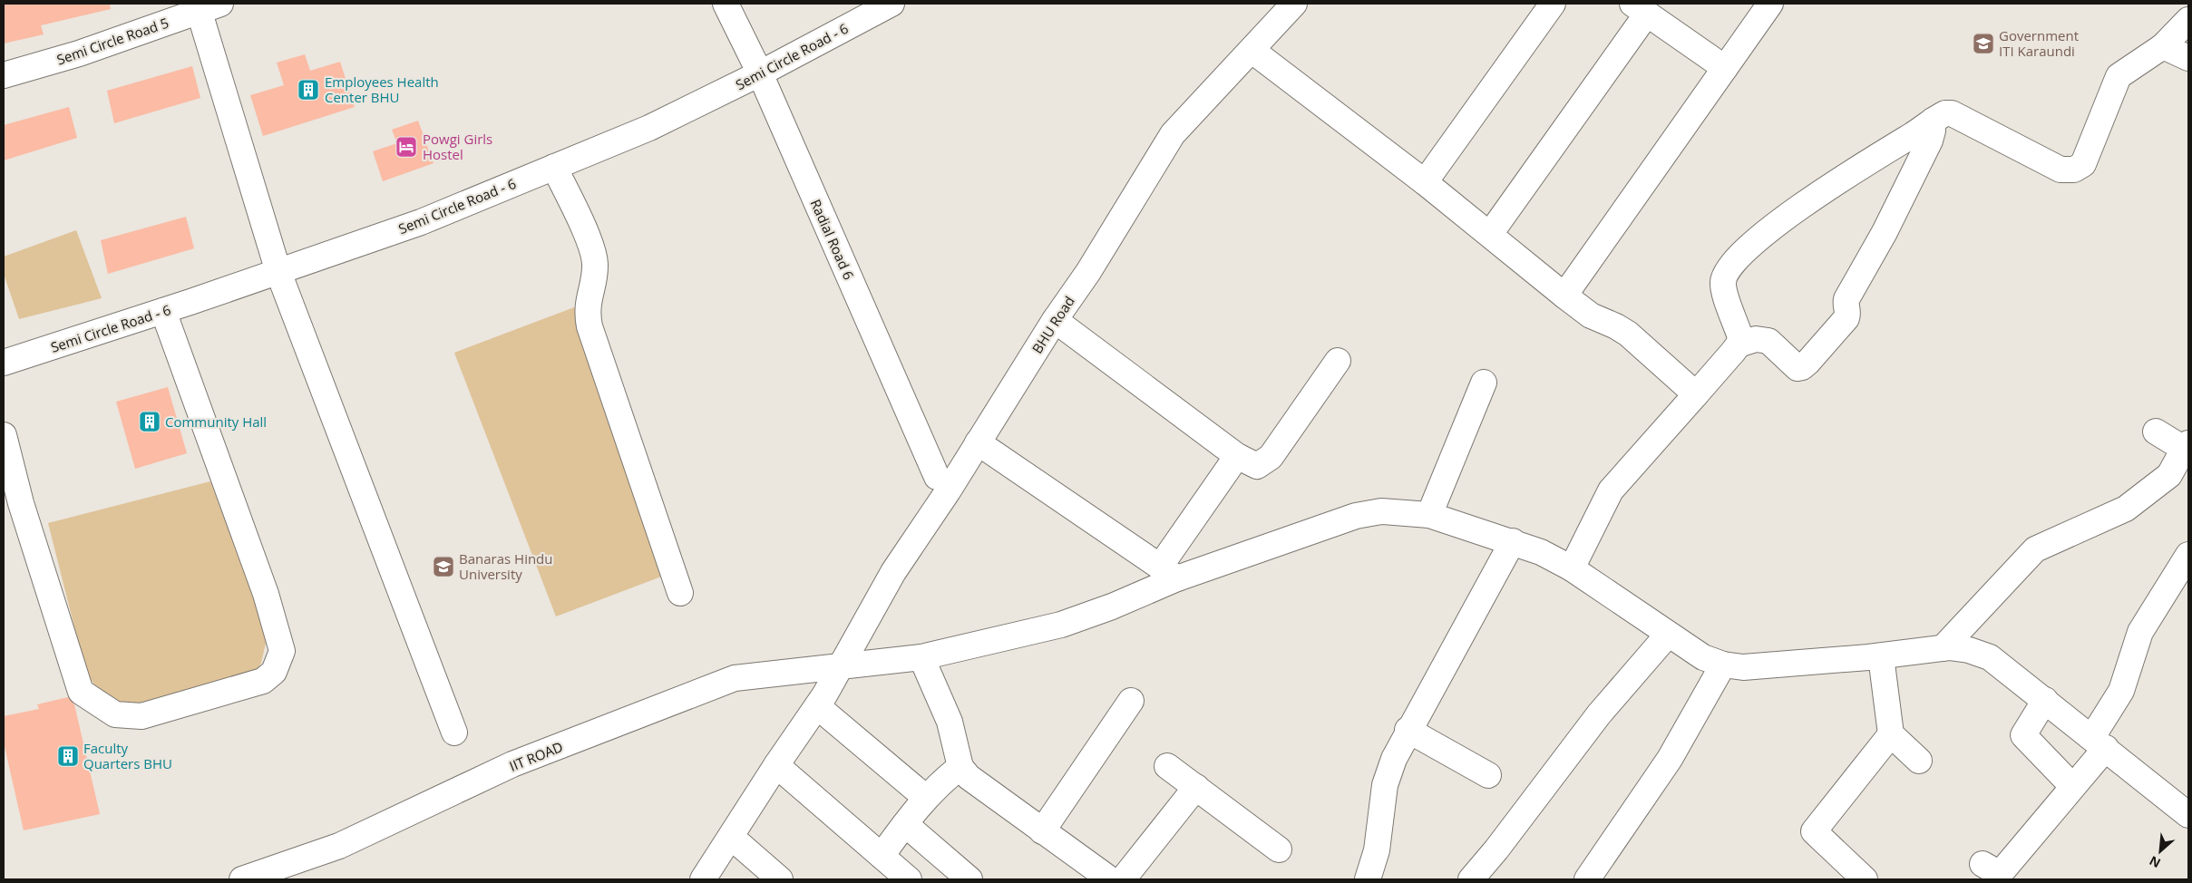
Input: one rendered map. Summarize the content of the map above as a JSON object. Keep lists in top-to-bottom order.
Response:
{
  "streets": {
    "street": [
      "Semi Circle Road 5",
      "Semi Circle Road - 6",
      "Radial Road 6",
      "BHU Road",
      "IIT ROAD"
    ]
  },
  "crossings": [
    ["Semi Circle Road - 6", "Radial Road 6"],
    ["BHU Road", "IIT ROAD"]
  ],
  "places": {
    "school or university": ["Government ITI Karaundi", "Banaras Hindu University"],
    "building": ["Employees Health Center BHU", "Community Hall", "Faculty Quarters BHU"],
    "hotel": ["Powgi Girls Hostel"]
  },
  "north": "bottom left"
}
